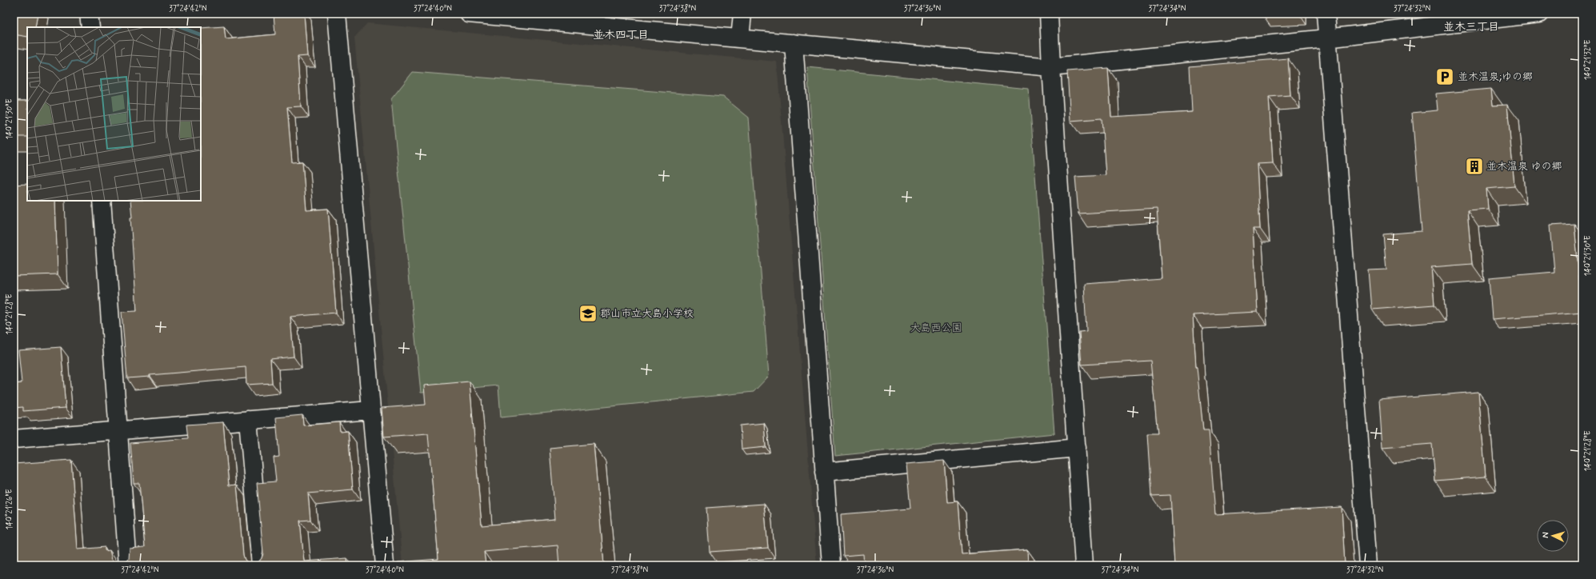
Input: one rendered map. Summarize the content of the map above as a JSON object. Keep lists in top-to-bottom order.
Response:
{
  "districts": ["並木三丁目", "並木四丁目"],
  "parks": ["大島西公園"],
  "places": {
    "parking": ["並木温泉;ゆの郷"],
    "building": ["並木温泉 ゆの郷"],
    "school or university": ["郡山市立大島小学校"]
  },
  "north": "left",
  "coordinates": [
    "37°24'42\"N",
    "37°24'40\"N",
    "37°24'38\"N",
    "37°24'36\"N",
    "37°24'34\"N",
    "37°24'32\"N",
    "140°21'32\"E",
    "140°21'30\"E",
    "140°21'28\"E",
    "140°21'26\"E"
  ]
}
